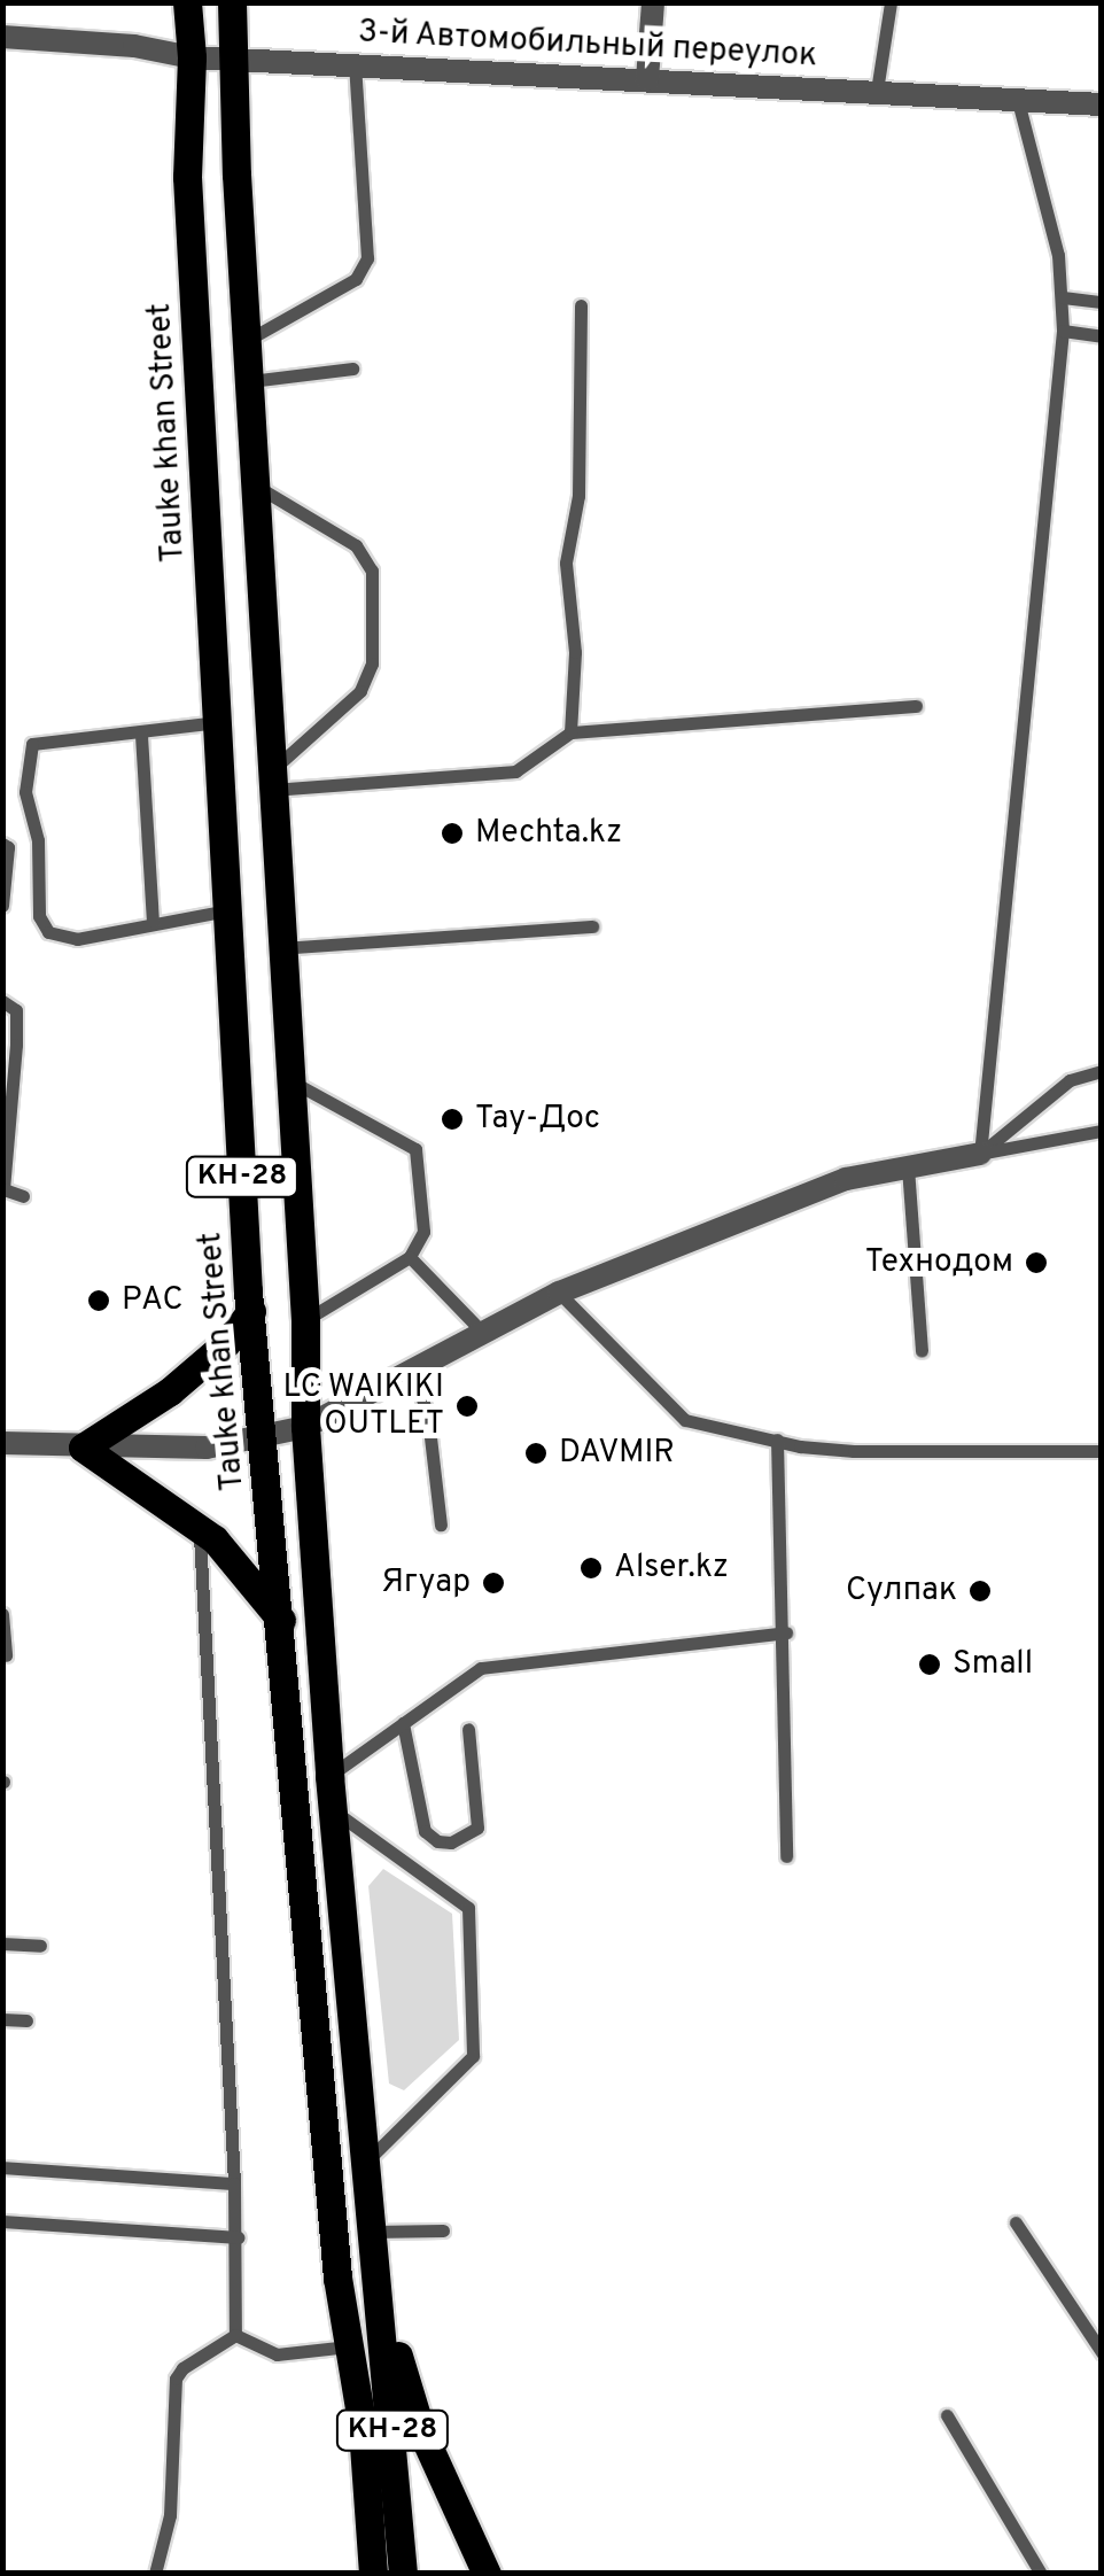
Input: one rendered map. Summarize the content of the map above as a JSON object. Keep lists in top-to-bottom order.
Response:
{
  "streets": {
    "main road": ["Tauke khan Street", "КН-28"],
    "street": ["3-й Автомобильный переулок"]
  },
  "crossings": [
    ["3-й Автомобильный переулок", "Tauke khan Street"],
    ["3-й Автомобильный переулок", "КН-28"]
  ],
  "places": [
    "Mechta.kz",
    "Тау-Дос",
    "Технодом",
    "РАС",
    "LC WAIKIKI OUTLET",
    "DAVMIR",
    "Alser.kz",
    "Ягуар",
    "Сулпак",
    "Small"
  ]
}
